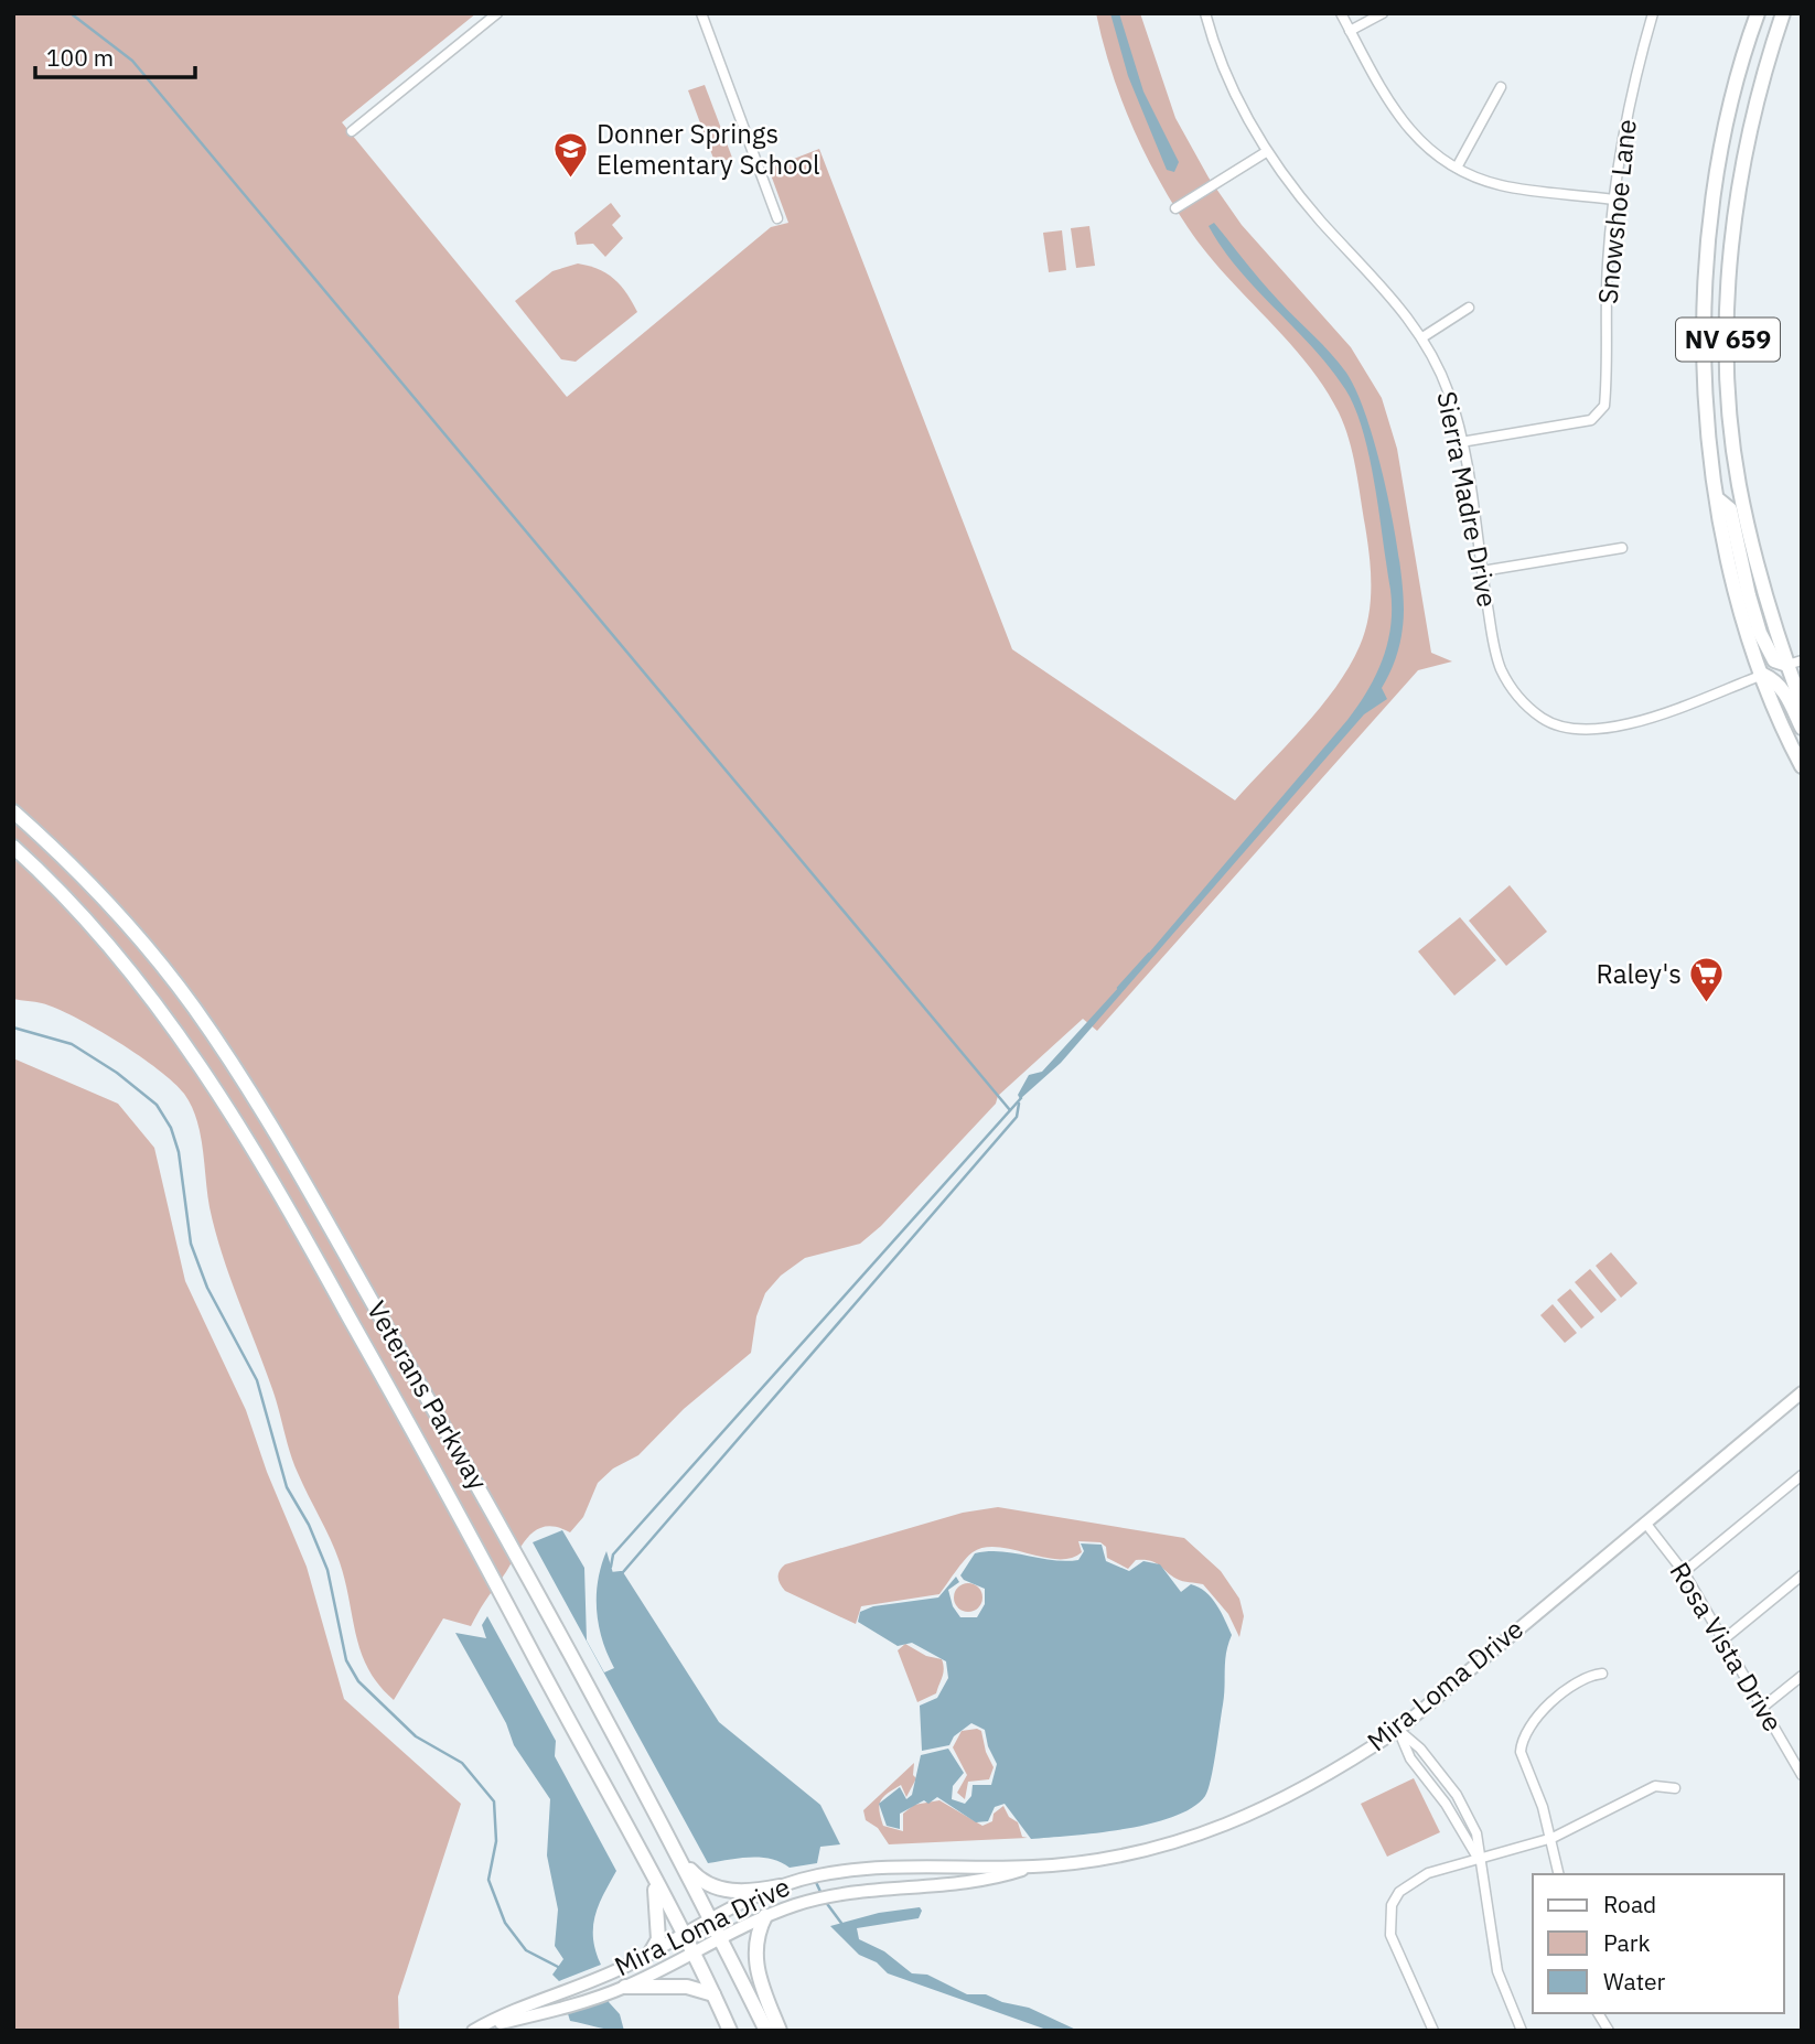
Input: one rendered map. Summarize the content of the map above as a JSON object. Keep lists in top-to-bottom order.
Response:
{
  "streets": {
    "main road": ["NV 659", "Veterans Parkway", "Mira Loma Drive"],
    "street": ["Snowshoe Lane", "Sierra Madre Drive", "Rosa Vista Drive"]
  },
  "crossings": [
    ["Snowshoe Lane", "Sierra Madre Drive"],
    ["NV 659", "Sierra Madre Drive"],
    ["Veterans Parkway", "Mira Loma Drive"],
    ["Rosa Vista Drive", "Mira Loma Drive"]
  ],
  "places": {
    "school or university": ["Donner Springs Elementary School"],
    "supermarket": ["Raley's"]
  },
  "legend": ["Road", "Park", "Water"],
  "scale_bar": "100 m"
}
